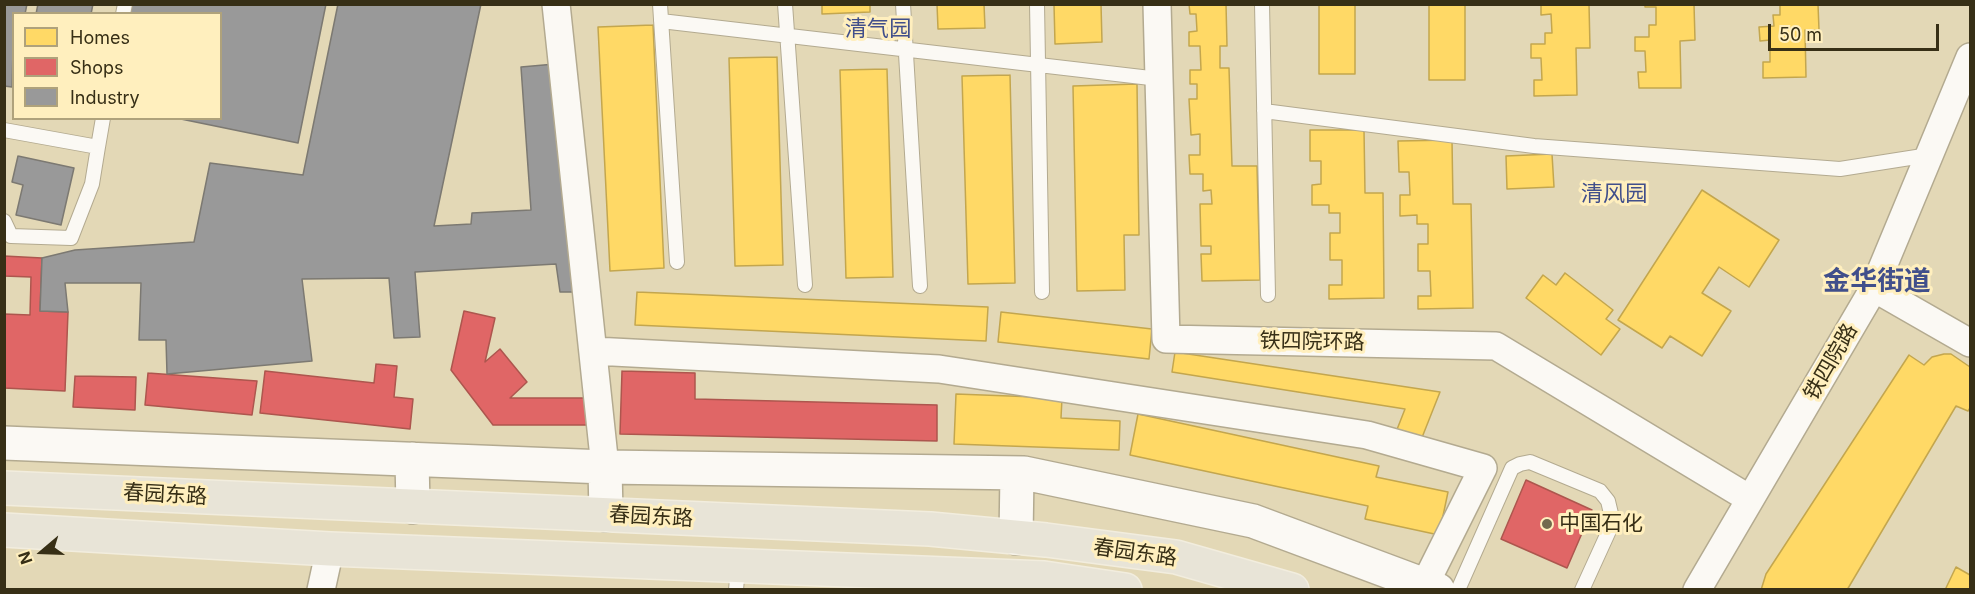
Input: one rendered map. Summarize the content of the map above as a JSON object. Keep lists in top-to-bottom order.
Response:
{
  "streets": {
    "main road": ["春园东路"],
    "street": ["铁四院环路", "铁四院路"]
  },
  "crossings": [
    ["铁四院环路", "铁四院路"]
  ],
  "districts": ["清气园", "清风园", "金华街道"],
  "places": ["中国石化"],
  "legend": ["Homes", "Shops", "Industry"],
  "scale_bar": "50 m",
  "north": "left"
}
